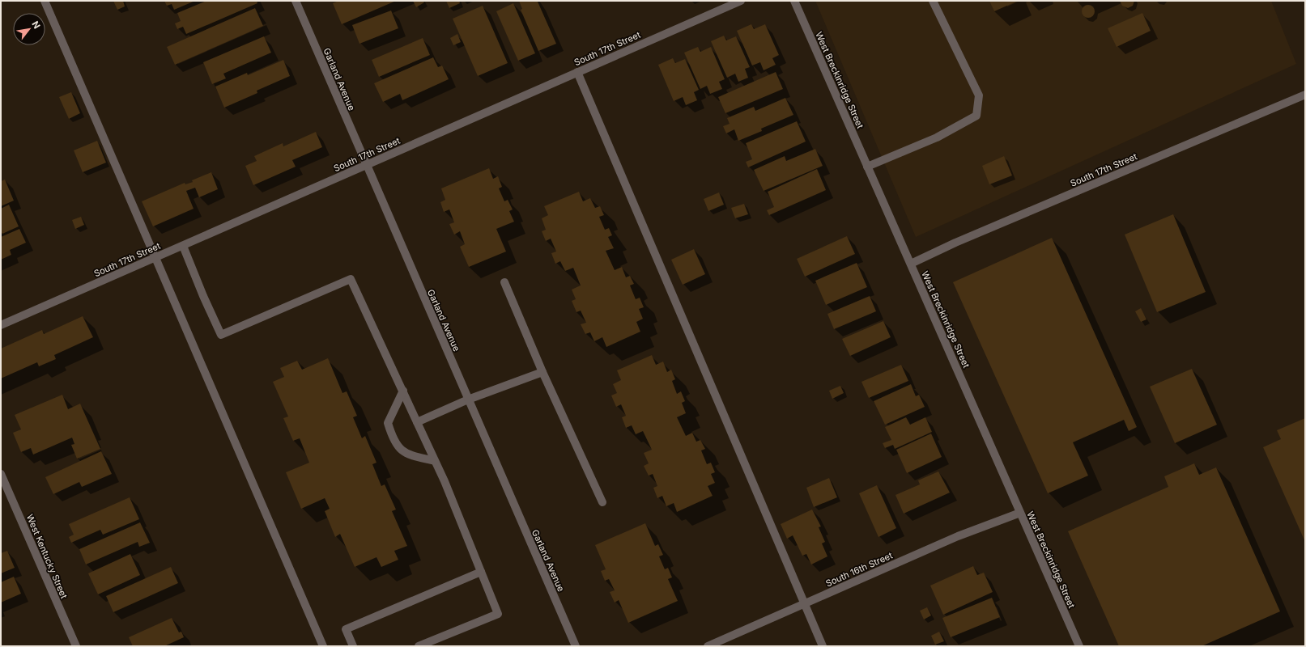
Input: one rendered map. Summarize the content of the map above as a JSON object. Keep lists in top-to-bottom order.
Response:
{
  "streets": {
    "street": [
      "South 17th Street",
      "Garland Avenue",
      "West Breckinridge Street",
      "West Kentucky Street",
      "South 16th Street"
    ]
  },
  "crossings": [
    ["South 17th Street", "Garland Avenue"],
    ["South 17th Street", "West Breckinridge Street"],
    ["West Breckinridge Street", "South 16th Street"]
  ],
  "north": "top right"
}
